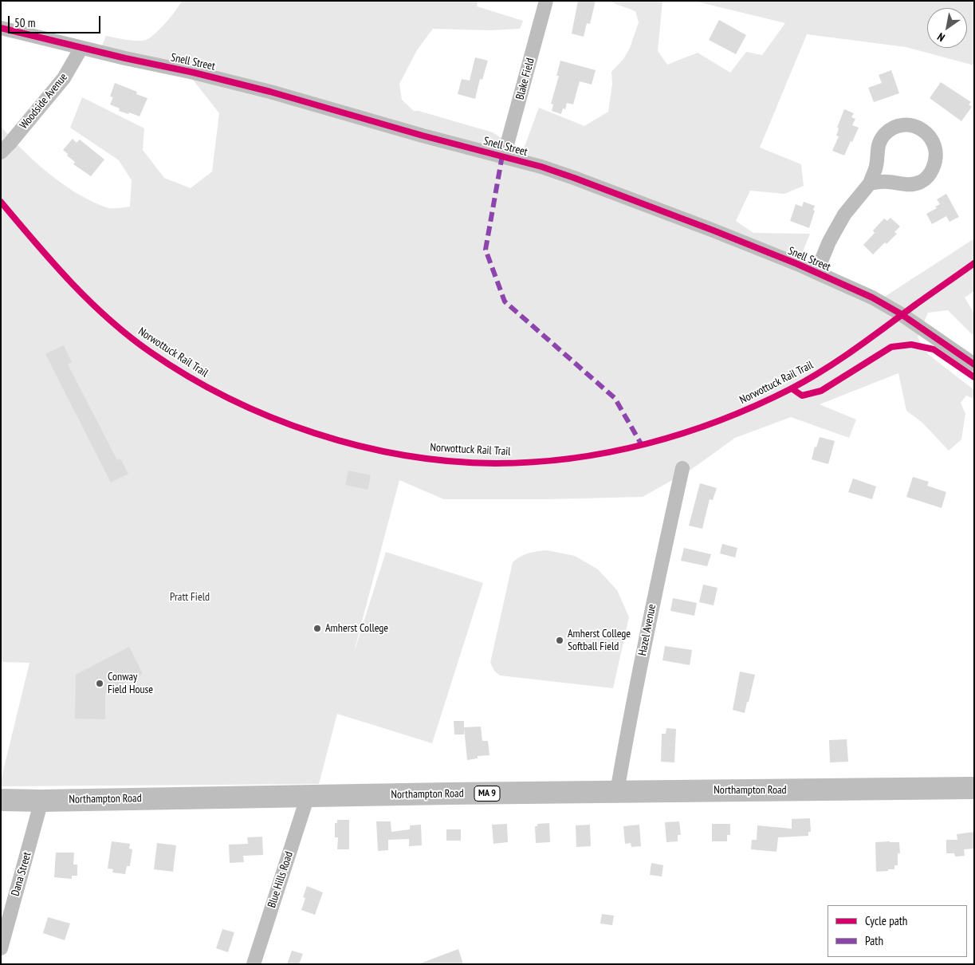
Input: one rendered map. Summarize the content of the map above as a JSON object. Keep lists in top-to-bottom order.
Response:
{
  "streets": {
    "highway": ["Northampton Road", "MA 9"],
    "street": [
      "Snell Street",
      "Blake Field",
      "Woodside Avenue",
      "Hazel Avenue",
      "Dana Street",
      "Blue Hills Road"
    ],
    "cycle path": ["Norwottuck Rail Trail"]
  },
  "crossings": [
    ["Snell Street", "Blake Field"],
    ["Snell Street", "Woodside Avenue"],
    ["Hazel Avenue", "Northampton Road"],
    ["Northampton Road", "Dana Street"],
    ["Northampton Road", "Blue Hills Road"]
  ],
  "parks": ["Pratt Field"],
  "places": ["Amherst College", "Amherst College Softball Field", "Conway Field House"],
  "legend": ["Cycle path", "Path"],
  "scale_bar": "50 m",
  "north": "bottom left"
}
